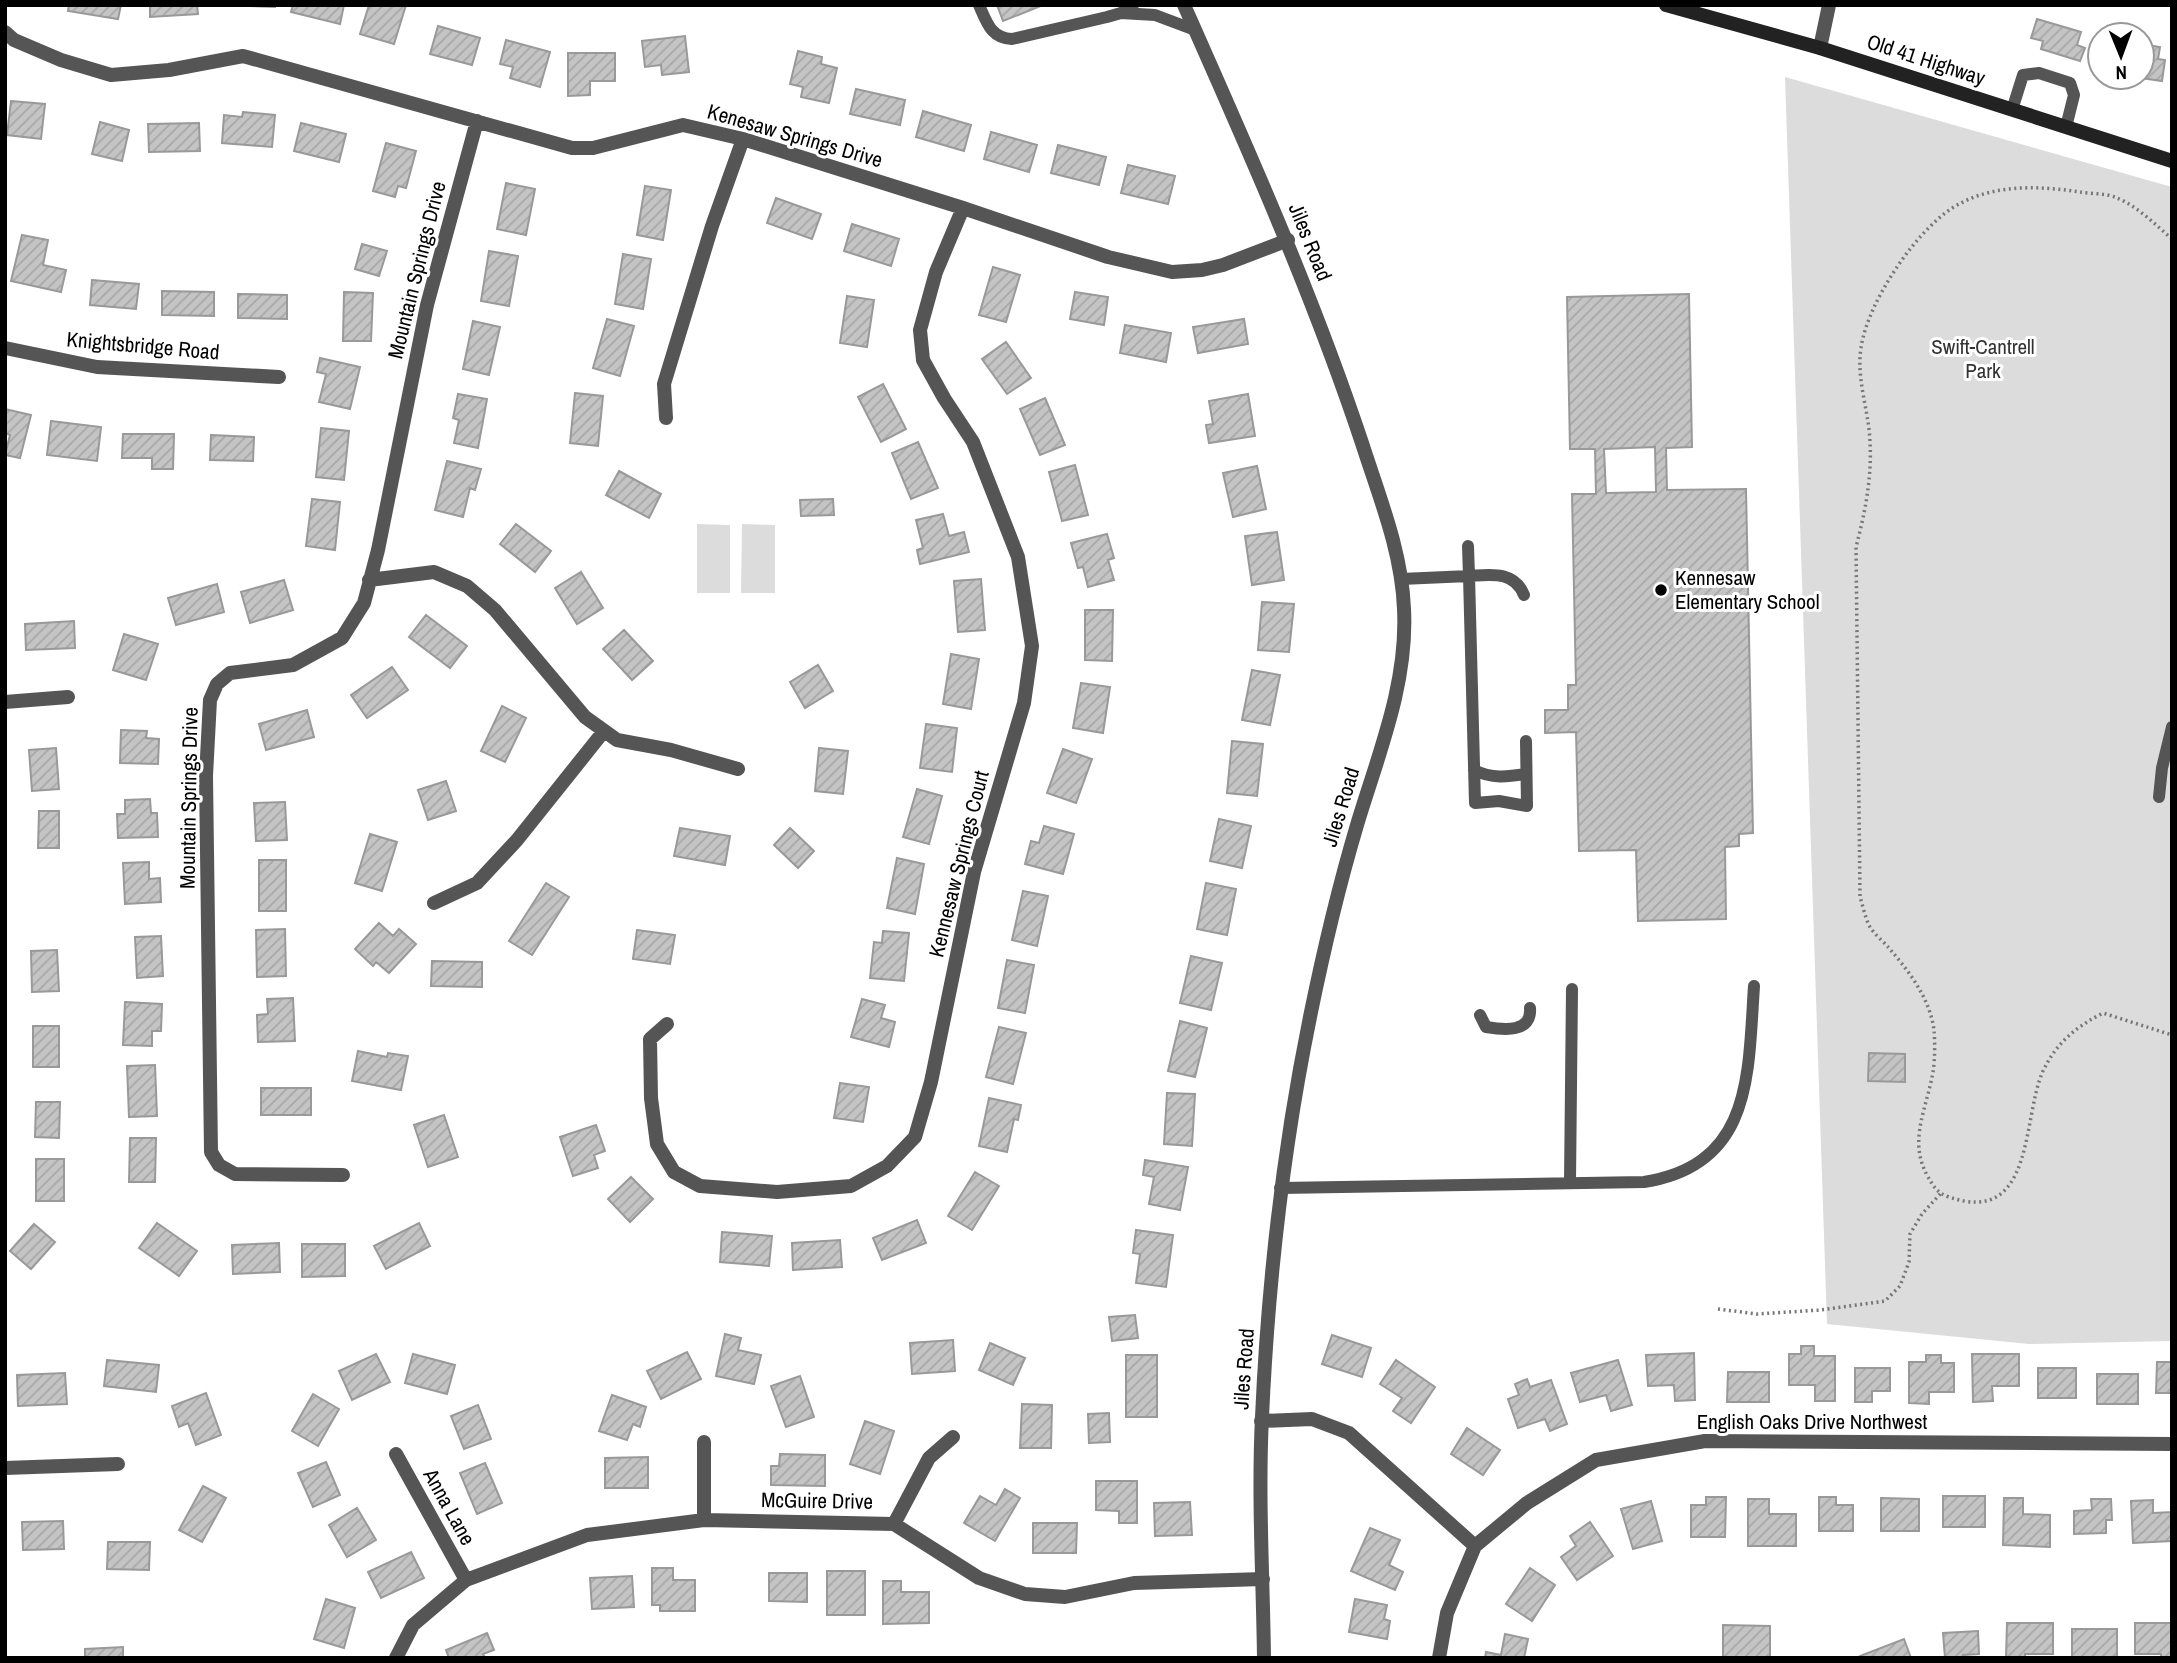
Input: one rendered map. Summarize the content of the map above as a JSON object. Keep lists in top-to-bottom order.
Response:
{
  "streets": {
    "main road": ["Old 41 Highway"],
    "street": [
      "Kenesaw Springs Drive",
      "Jiles Road",
      "Mountain Springs Drive",
      "Knightsbridge Road",
      "Kennesaw Springs Court",
      "English Oaks Drive Northwest",
      "McGuire Drive",
      "Anna Lane"
    ]
  },
  "crossings": [
    ["Kenesaw Springs Drive", "Jiles Road"],
    ["Kenesaw Springs Drive", "Mountain Springs Drive"],
    ["Kenesaw Springs Drive", "Kennesaw Springs Court"],
    ["Jiles Road", "McGuire Drive"],
    ["McGuire Drive", "Anna Lane"]
  ],
  "parks": ["Swift-Cantrell Park"],
  "places": ["Kennesaw Elementary School"],
  "north": "bottom"
}
